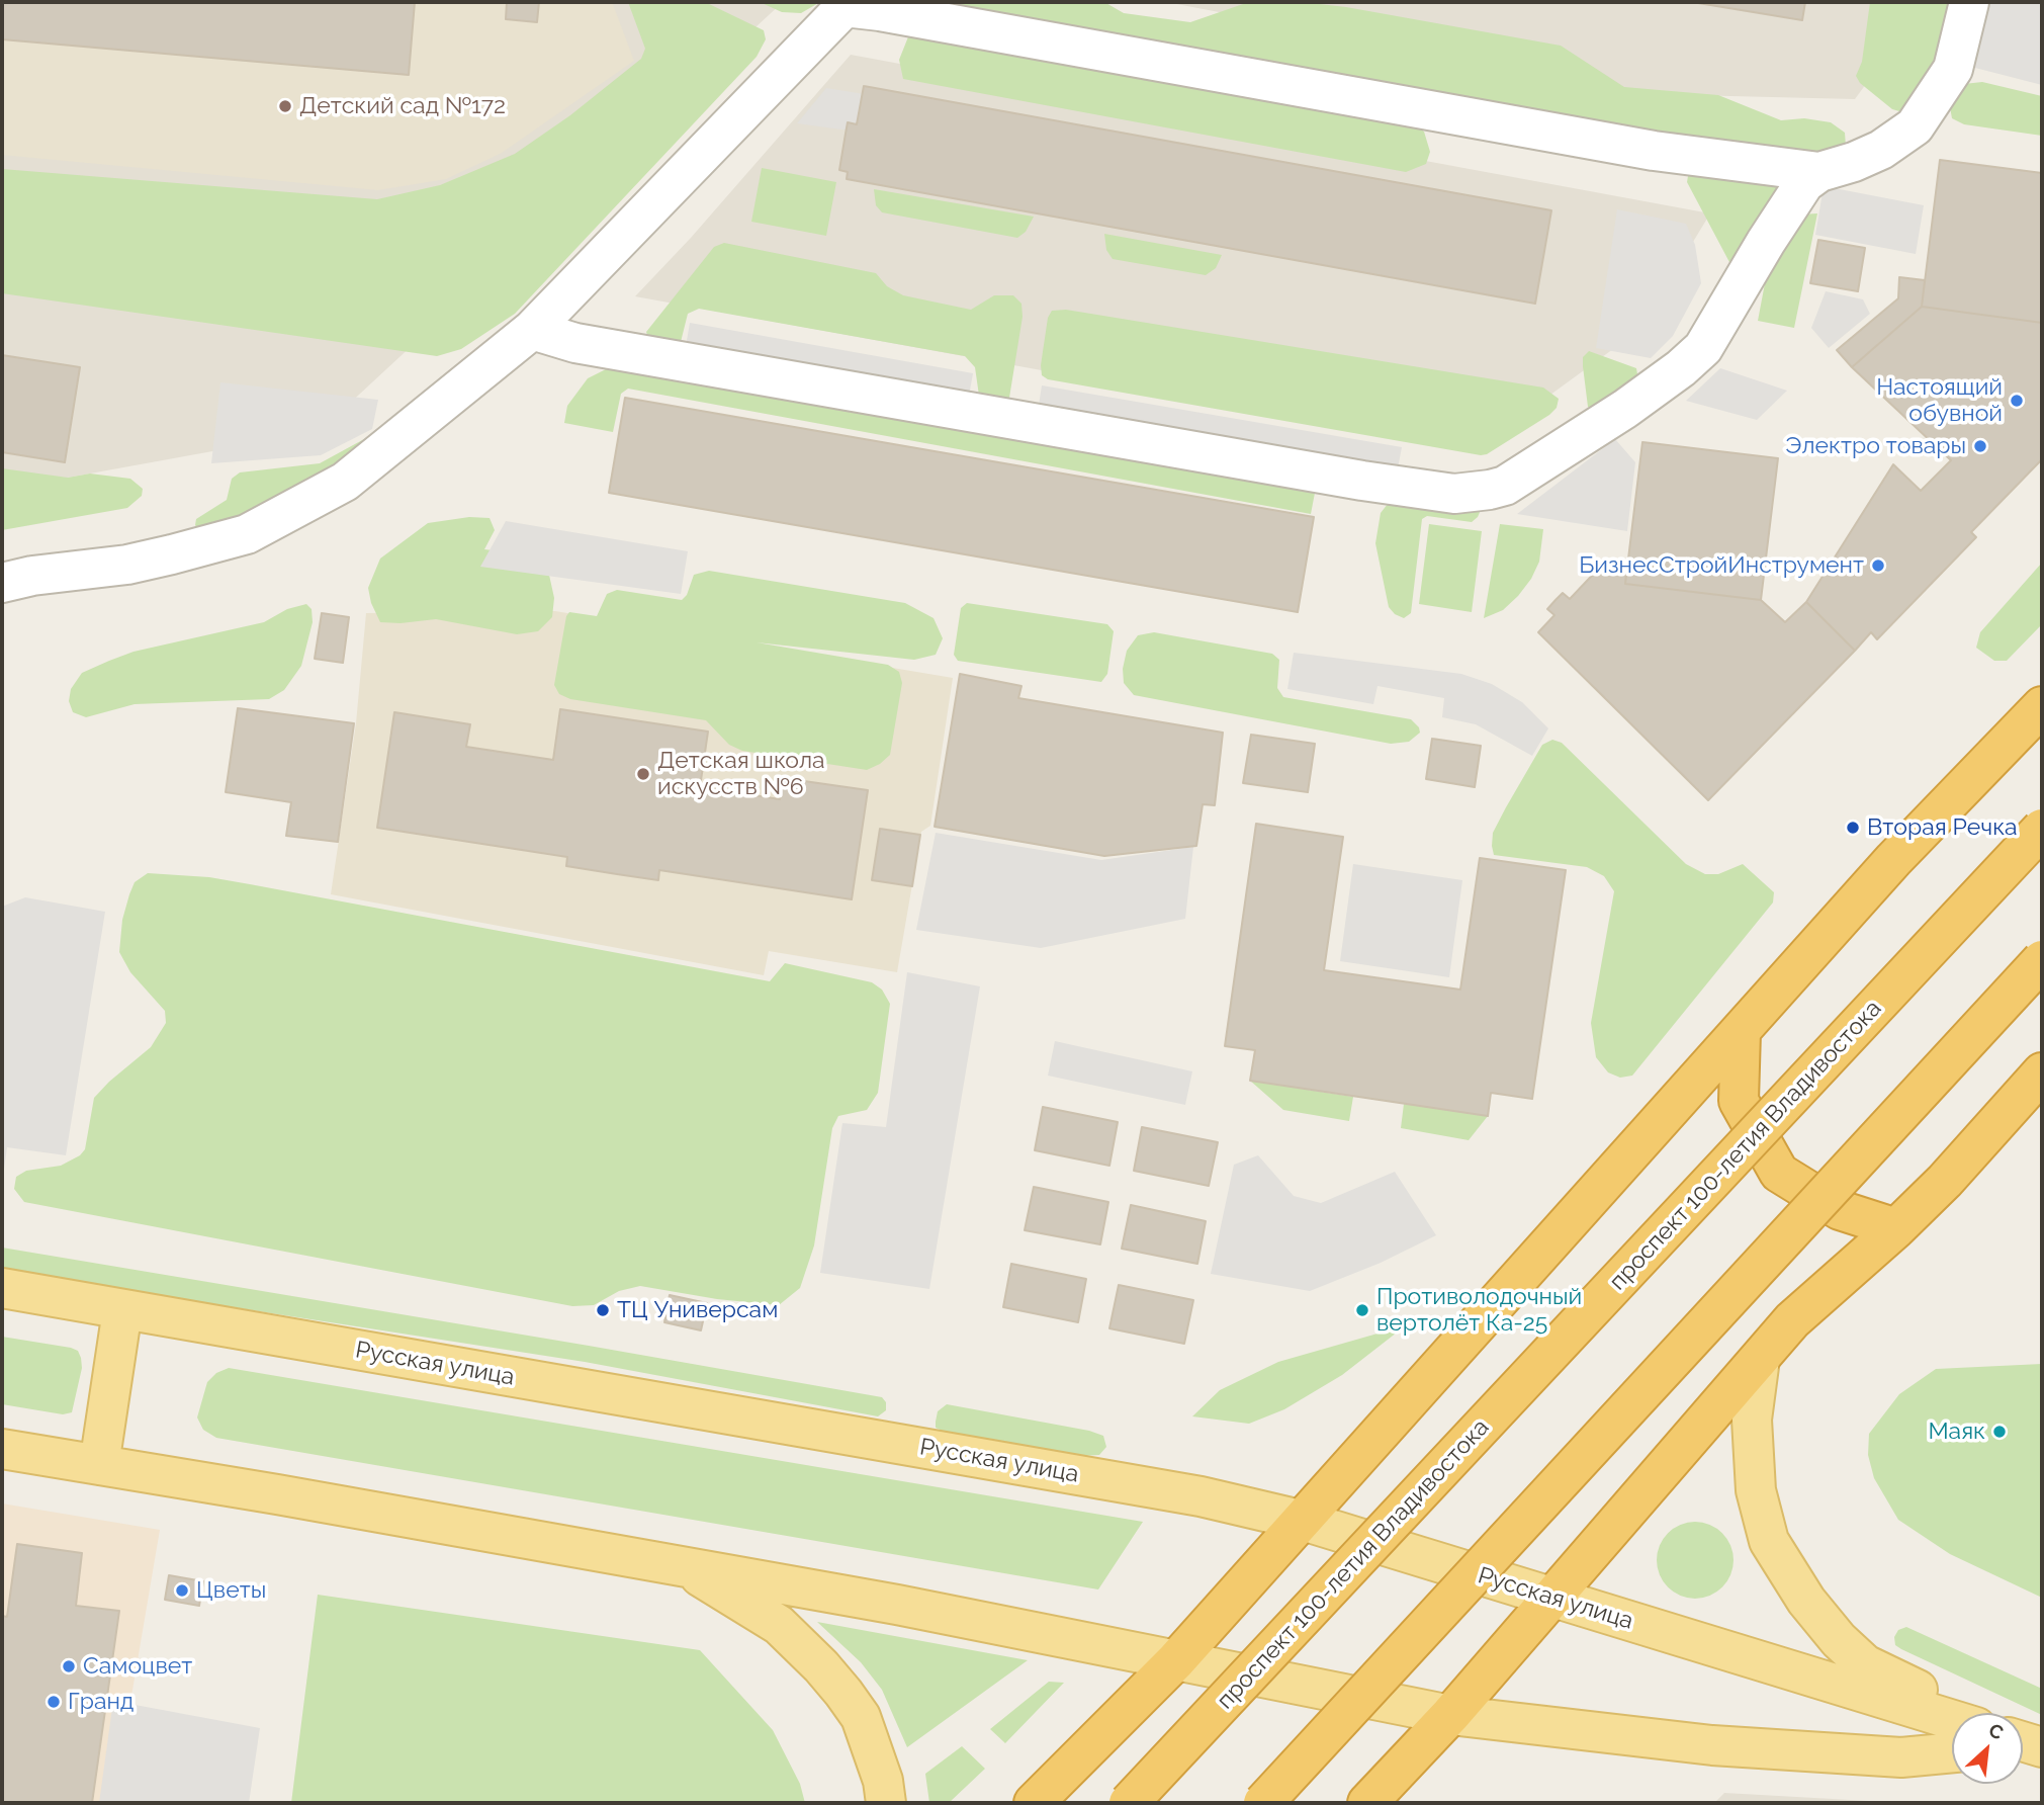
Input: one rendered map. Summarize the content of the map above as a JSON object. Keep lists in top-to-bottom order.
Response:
{
  "streets": {
    "highway": ["проспект 100-летия Владивостока"],
    "main road": ["Русская улица"]
  },
  "places": [
    "Детский сад №172",
    "Настоящий обувной",
    "Электро товары",
    "БизнесСтройИнструмент",
    "Детская школа искусств №6",
    "Вторая Речка",
    "ТЦ Универсам",
    "Противолодочный вертолёт Ка-25",
    "Маяк",
    "Цветы",
    "Самоцвет",
    "Гранд"
  ],
  "north": "top right"
}
